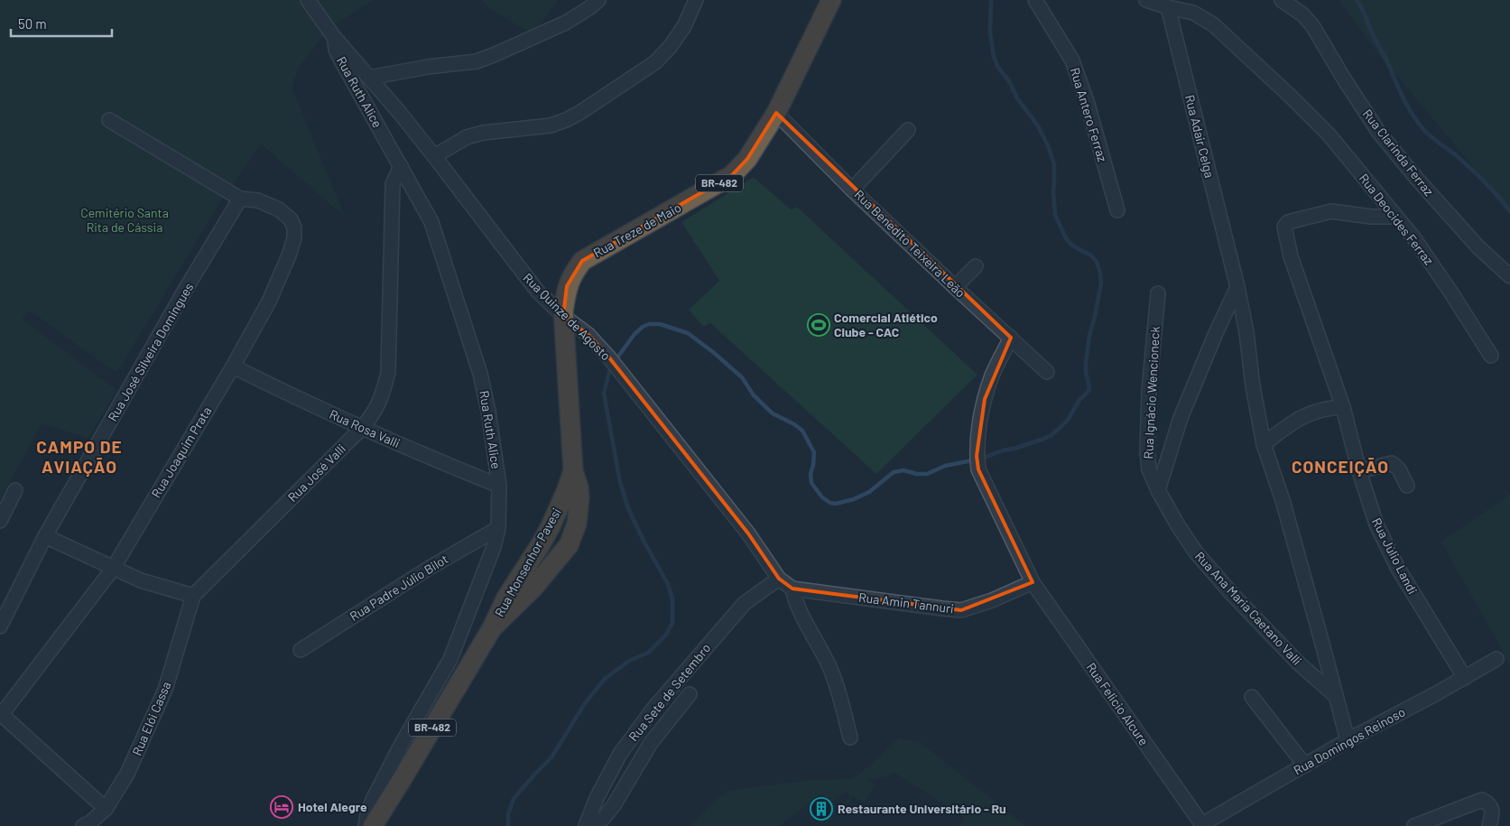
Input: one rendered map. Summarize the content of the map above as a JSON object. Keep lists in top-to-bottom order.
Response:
{
  "streets": {
    "highway": ["BR-482", "Rua Treze de Maio", "Rua Monsenhor Pavesi"],
    "street": [
      "Rua Ruth Alice",
      "Rua Antero Ferraz",
      "Rua Adair Celga",
      "Rua Clarinda Ferraz",
      "Rua Deocides Ferraz",
      "Rua Benedito Teixeira Leão",
      "Rua Quinze de Agosto",
      "Rua José Silveira Domingues",
      "Rua Ignácio Wencioneck",
      "Rua Rosa Valli",
      "Rua Joaquim Prata",
      "Rua José Valli",
      "Rua Júlio Landi",
      "Rua Padre Júlio Bilot",
      "Rua Amin Tannuri",
      "Rua Ana Maria Caetano Valli",
      "Rua Sete de Setembro",
      "Rua Felicio Alcure",
      "Rua Elói Cassa",
      "Rua Domingos Reinoso"
    ]
  },
  "crossings": [
    ["Rua Ruth Alice", "Rua Quinze de Agosto"],
    ["Rua Ruth Alice", "Rua Rosa Valli"],
    ["Rua Ruth Alice", "Rua José Valli"],
    ["Rua Ruth Alice", "Rua Padre Júlio Bilot"],
    ["Rua Adair Celga", "Rua Deocides Ferraz"],
    ["Rua Deocides Ferraz", "Rua Júlio Landi"],
    ["Rua Treze de Maio", "Rua Benedito Teixeira Leão"],
    ["Rua Treze de Maio", "Rua Quinze de Agosto"],
    ["Rua Treze de Maio", "Rua Monsenhor Pavesi"],
    ["Rua Benedito Teixeira Leão", "Rua Felicio Alcure"],
    ["Rua Quinze de Agosto", "Rua Monsenhor Pavesi"],
    ["Rua Quinze de Agosto", "Rua Amin Tannuri"],
    ["Rua Quinze de Agosto", "Rua Sete de Setembro"],
    ["Rua José Silveira Domingues", "Rua Joaquim Prata"],
    ["Rua Ignácio Wencioneck", "Rua Ana Maria Caetano Valli"],
    ["Rua Rosa Valli", "Rua Joaquim Prata"],
    ["Rua Rosa Valli", "Rua José Valli"],
    ["Rua José Valli", "Rua Elói Cassa"],
    ["Rua Júlio Landi", "Rua Domingos Reinoso"],
    ["Rua Amin Tannuri", "Rua Sete de Setembro"],
    ["Rua Amin Tannuri", "Rua Felicio Alcure"],
    ["Rua Felicio Alcure", "Rua Domingos Reinoso"]
  ],
  "districts": ["CAMPO DE AVIAÇÃO", "CONCEIÇÃO"],
  "parks": ["Cemitério Santa Rita de Cássia"],
  "places": {
    "sports": ["Comercial Atlético Clube - CAC"],
    "hotel": ["Hotel Alegre"],
    "building": ["Restaurante Universitário - Ru"]
  },
  "scale_bar": "50 m"
}
